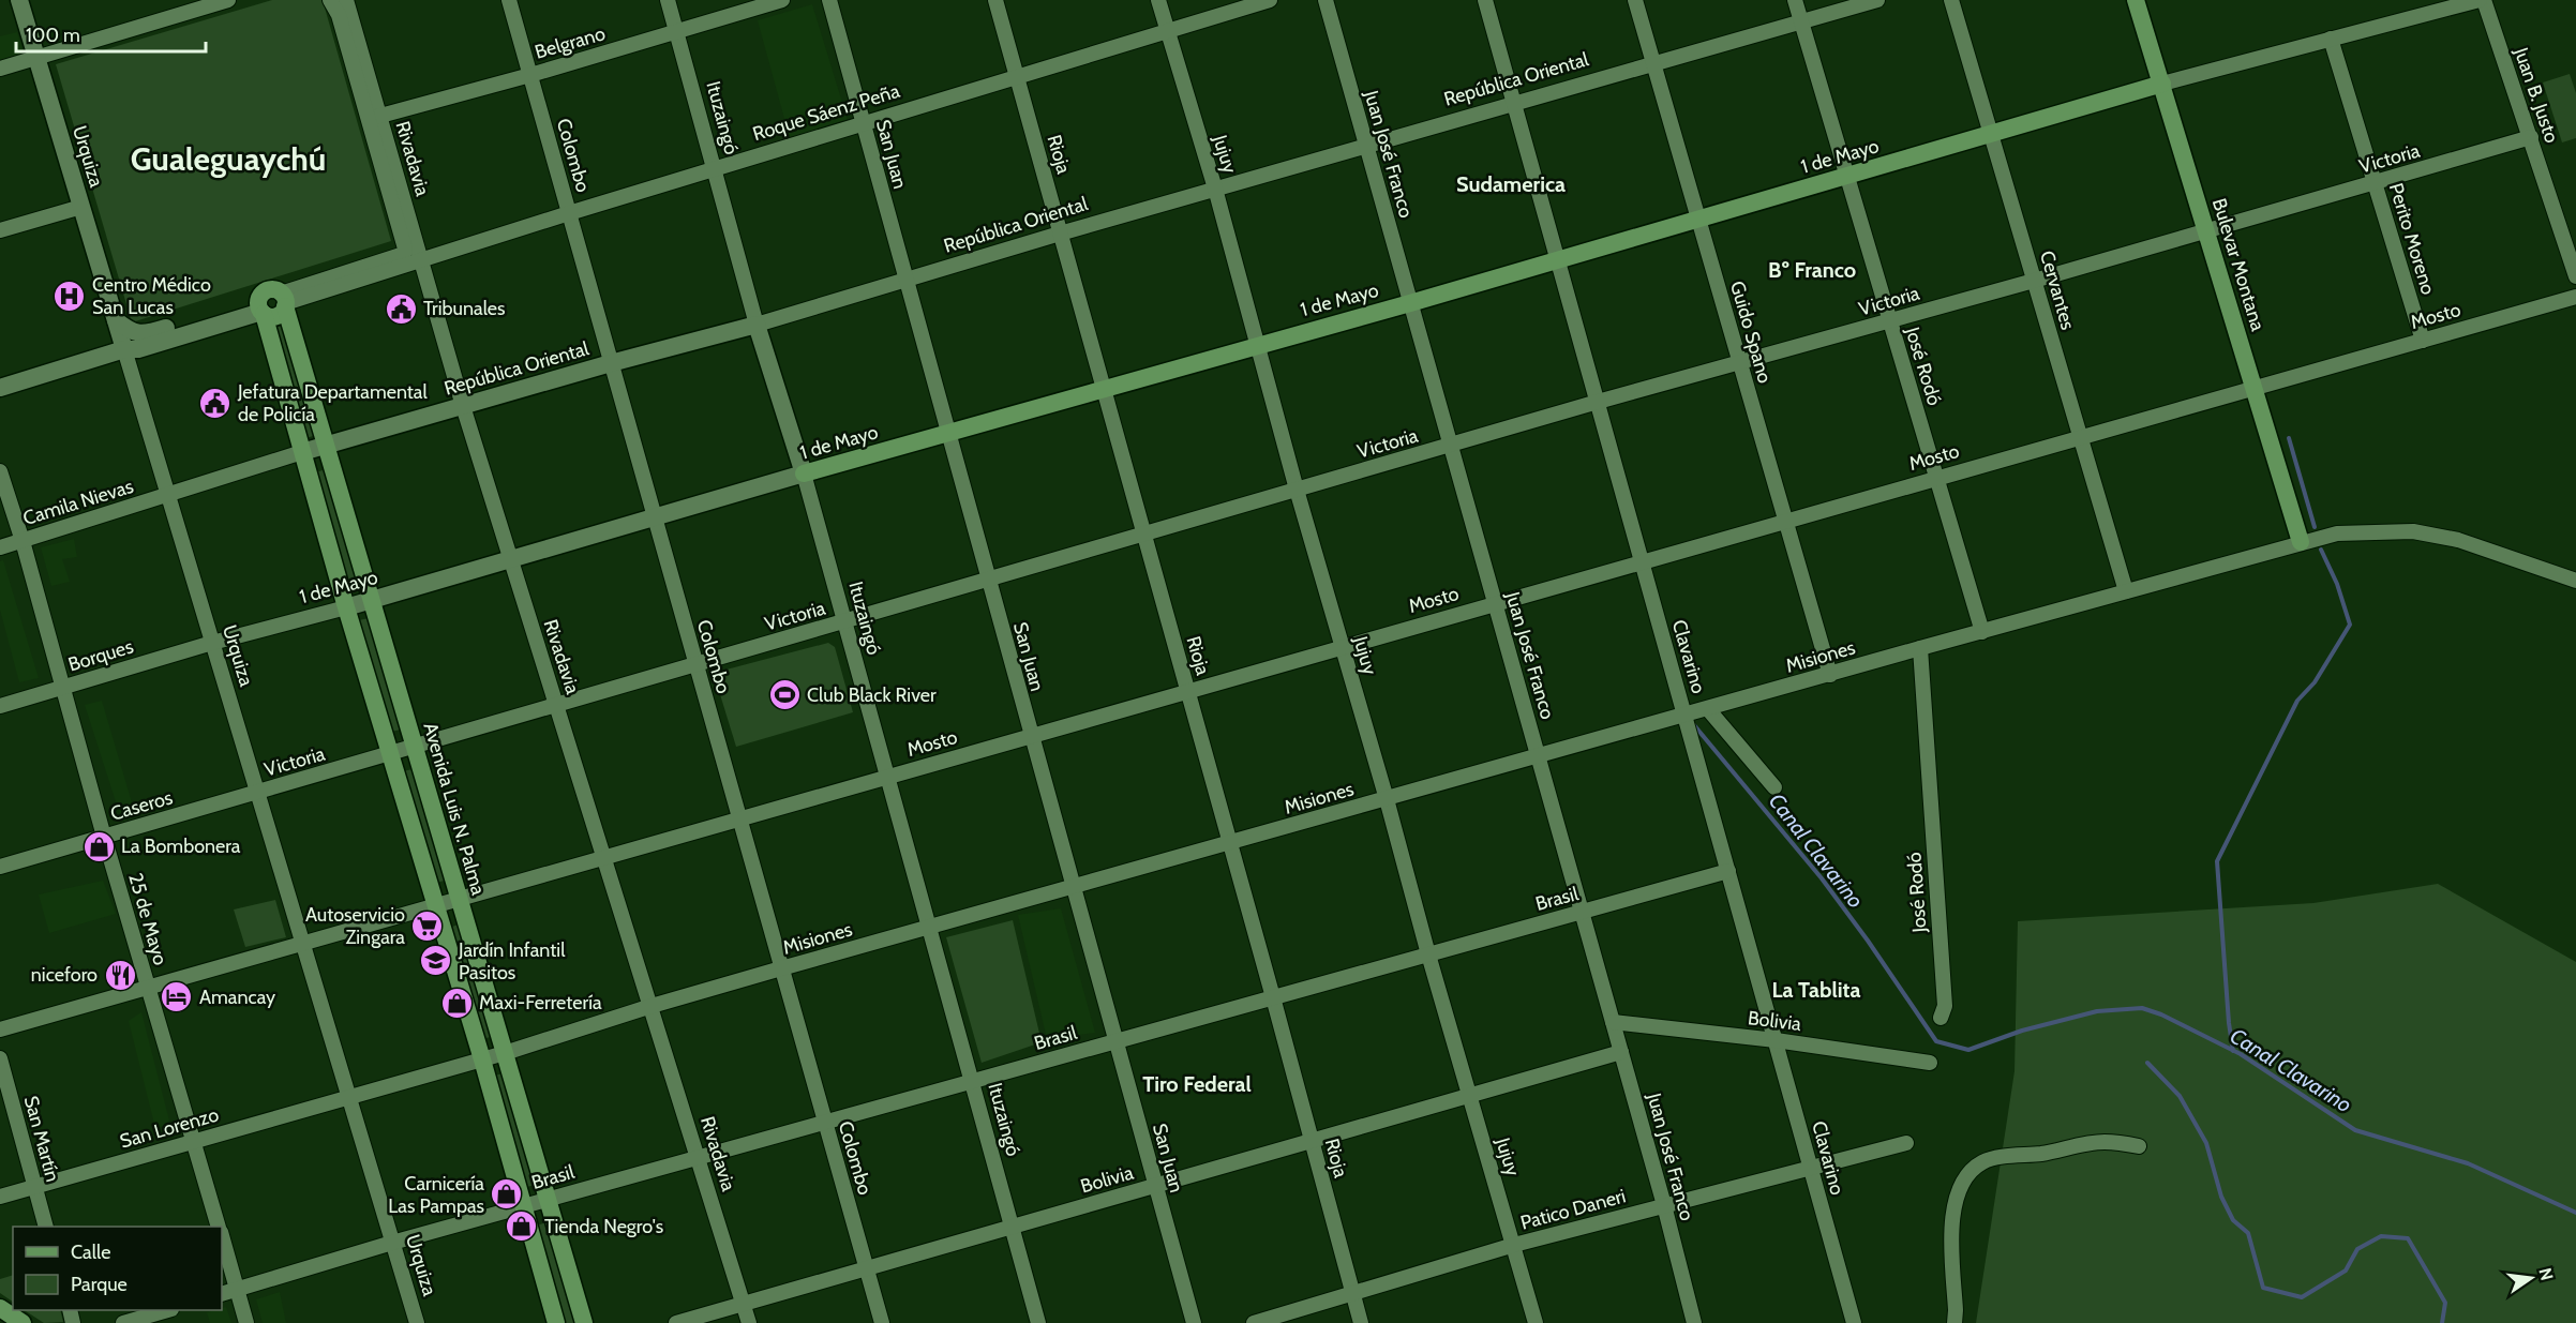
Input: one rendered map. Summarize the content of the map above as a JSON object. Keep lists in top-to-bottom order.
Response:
{
  "streets": {
    "main road": ["1 de Mayo", "Bulevar Montana", "Avenida Luis N. Palma"],
    "street": [
      "Belgrano",
      "República Oriental",
      "Juan B. Justo",
      "Roque Sáenz Peña",
      "Ituzaingó",
      "San Juan",
      "Rioja",
      "Jujuy",
      "Juan José Franco",
      "Colombo",
      "Urquiza",
      "Rivadavia",
      "Victoria",
      "Perito Moreno",
      "Cervantes",
      "Mosto",
      "Guido Spano",
      "José Rodó",
      "Camila Nievas",
      "Borques",
      "Clavarino",
      "Misiones",
      "Caseros",
      "Brasil",
      "25 de Mayo",
      "Bolivia",
      "San Lorenzo",
      "San Martín",
      "Patico Daneri"
    ]
  },
  "crossings": [
    ["Belgrano", "Ituzaingó"],
    ["Belgrano", "Colombo"],
    ["Belgrano", "Rivadavia"],
    ["República Oriental", "Ituzaingó"],
    ["República Oriental", "San Juan"],
    ["República Oriental", "Rioja"],
    ["República Oriental", "Jujuy"],
    ["República Oriental", "Juan José Franco"],
    ["República Oriental", "Colombo"],
    ["República Oriental", "Urquiza"],
    ["República Oriental", "Rivadavia"],
    ["República Oriental", "Guido Spano"],
    ["República Oriental", "José Rodó"],
    ["República Oriental", "Camila Nievas"],
    ["República Oriental", "Clavarino"],
    ["República Oriental", "Avenida Luis N. Palma"],
    ["Juan B. Justo", "1 de Mayo"],
    ["Juan B. Justo", "Victoria"],
    ["Roque Sáenz Peña", "Ituzaingó"],
    ["Roque Sáenz Peña", "San Juan"],
    ["Roque Sáenz Peña", "Rioja"],
    ["Roque Sáenz Peña", "Jujuy"],
    ["Roque Sáenz Peña", "Colombo"],
    ["Roque Sáenz Peña", "Rivadavia"],
    ["Roque Sáenz Peña", "Avenida Luis N. Palma"],
    ["Ituzaingó", "1 de Mayo"],
    ["Ituzaingó", "Victoria"],
    ["Ituzaingó", "Mosto"],
    ["Ituzaingó", "Misiones"],
    ["Ituzaingó", "Brasil"],
    ["Ituzaingó", "Bolivia"],
    ["San Juan", "1 de Mayo"],
    ["San Juan", "Victoria"],
    ["San Juan", "Mosto"],
    ["San Juan", "Misiones"],
    ["San Juan", "Brasil"],
    ["San Juan", "Bolivia"],
    ["Rioja", "1 de Mayo"],
    ["Rioja", "Victoria"],
    ["Rioja", "Mosto"],
    ["Rioja", "Misiones"],
    ["Rioja", "Brasil"],
    ["Rioja", "Bolivia"],
    ["Rioja", "Patico Daneri"],
    ["Jujuy", "1 de Mayo"],
    ["Jujuy", "Victoria"],
    ["Jujuy", "Mosto"],
    ["Jujuy", "Misiones"],
    ["Jujuy", "Brasil"],
    ["Jujuy", "Bolivia"],
    ["Jujuy", "Patico Daneri"],
    ["Juan José Franco", "1 de Mayo"],
    ["Juan José Franco", "Victoria"],
    ["Juan José Franco", "Mosto"],
    ["Juan José Franco", "Misiones"],
    ["Juan José Franco", "Brasil"],
    ["Juan José Franco", "Bolivia"],
    ["Juan José Franco", "Patico Daneri"],
    ["Colombo", "1 de Mayo"],
    ["Colombo", "Victoria"],
    ["Colombo", "Mosto"],
    ["Colombo", "Misiones"],
    ["Colombo", "Brasil"],
    ["Colombo", "Bolivia"],
    ["Urquiza", "1 de Mayo"],
    ["Urquiza", "Victoria"],
    ["Urquiza", "Mosto"],
    ["Urquiza", "Camila Nievas"],
    ["Urquiza", "Borques"],
    ["Urquiza", "Misiones"],
    ["Urquiza", "Caseros"],
    ["Urquiza", "Brasil"],
    ["Urquiza", "San Lorenzo"],
    ["1 de Mayo", "Rivadavia"],
    ["1 de Mayo", "Perito Moreno"],
    ["1 de Mayo", "Bulevar Montana"],
    ["1 de Mayo", "Cervantes"],
    ["1 de Mayo", "Guido Spano"],
    ["1 de Mayo", "José Rodó"],
    ["1 de Mayo", "Borques"],
    ["1 de Mayo", "Clavarino"],
    ["1 de Mayo", "Avenida Luis N. Palma"],
    ["Rivadavia", "Victoria"],
    ["Rivadavia", "Mosto"],
    ["Rivadavia", "Misiones"],
    ["Rivadavia", "Avenida Luis N. Palma"],
    ["Rivadavia", "Brasil"],
    ["Rivadavia", "Bolivia"],
    ["Victoria", "Perito Moreno"],
    ["Victoria", "Bulevar Montana"],
    ["Victoria", "Cervantes"],
    ["Victoria", "Guido Spano"],
    ["Victoria", "José Rodó"],
    ["Victoria", "Clavarino"],
    ["Victoria", "Caseros"],
    ["Victoria", "Avenida Luis N. Palma"],
    ["Perito Moreno", "Mosto"],
    ["Bulevar Montana", "Mosto"],
    ["Bulevar Montana", "Misiones"],
    ["Cervantes", "Mosto"],
    ["Cervantes", "Misiones"],
    ["Mosto", "Guido Spano"],
    ["Mosto", "José Rodó"],
    ["Mosto", "Clavarino"],
    ["Mosto", "Avenida Luis N. Palma"],
    ["Mosto", "25 de Mayo"],
    ["Guido Spano", "Misiones"],
    ["José Rodó", "Misiones"],
    ["Camila Nievas", "25 de Mayo"],
    ["Borques", "25 de Mayo"],
    ["Clavarino", "Misiones"],
    ["Clavarino", "Brasil"],
    ["Clavarino", "Bolivia"],
    ["Clavarino", "Patico Daneri"],
    ["Misiones", "Avenida Luis N. Palma"],
    ["Misiones", "San Lorenzo"],
    ["Caseros", "25 de Mayo"],
    ["Avenida Luis N. Palma", "Brasil"],
    ["Brasil", "25 de Mayo"],
    ["25 de Mayo", "San Lorenzo"],
    ["San Lorenzo", "San Martín"]
  ],
  "districts": [
    "Gualeguaychú",
    "Sudamerica",
    "Bº Franco",
    "La Tablita",
    "Tiro Federal"
  ],
  "water": ["Canal Clavarino"],
  "places": {
    "hospital": ["Centro Médico San Lucas"],
    "public building": ["Tribunales", "Jefatura Departamental de Policía"],
    "sports": ["Club Black River"],
    "shop": [
      "La Bombonera",
      "Maxi-Ferretería",
      "Carnicería Las Pampas",
      "Tienda Negro's"
    ],
    "supermarket": ["Autoservicio Zingara"],
    "school or university": ["Jardín Infantil Pasitos"],
    "restaurant": ["niceforo"],
    "hotel": ["Amancay"]
  },
  "legend": ["Calle", "Parque"],
  "scale_bar": "100 m",
  "north": "right"
}
